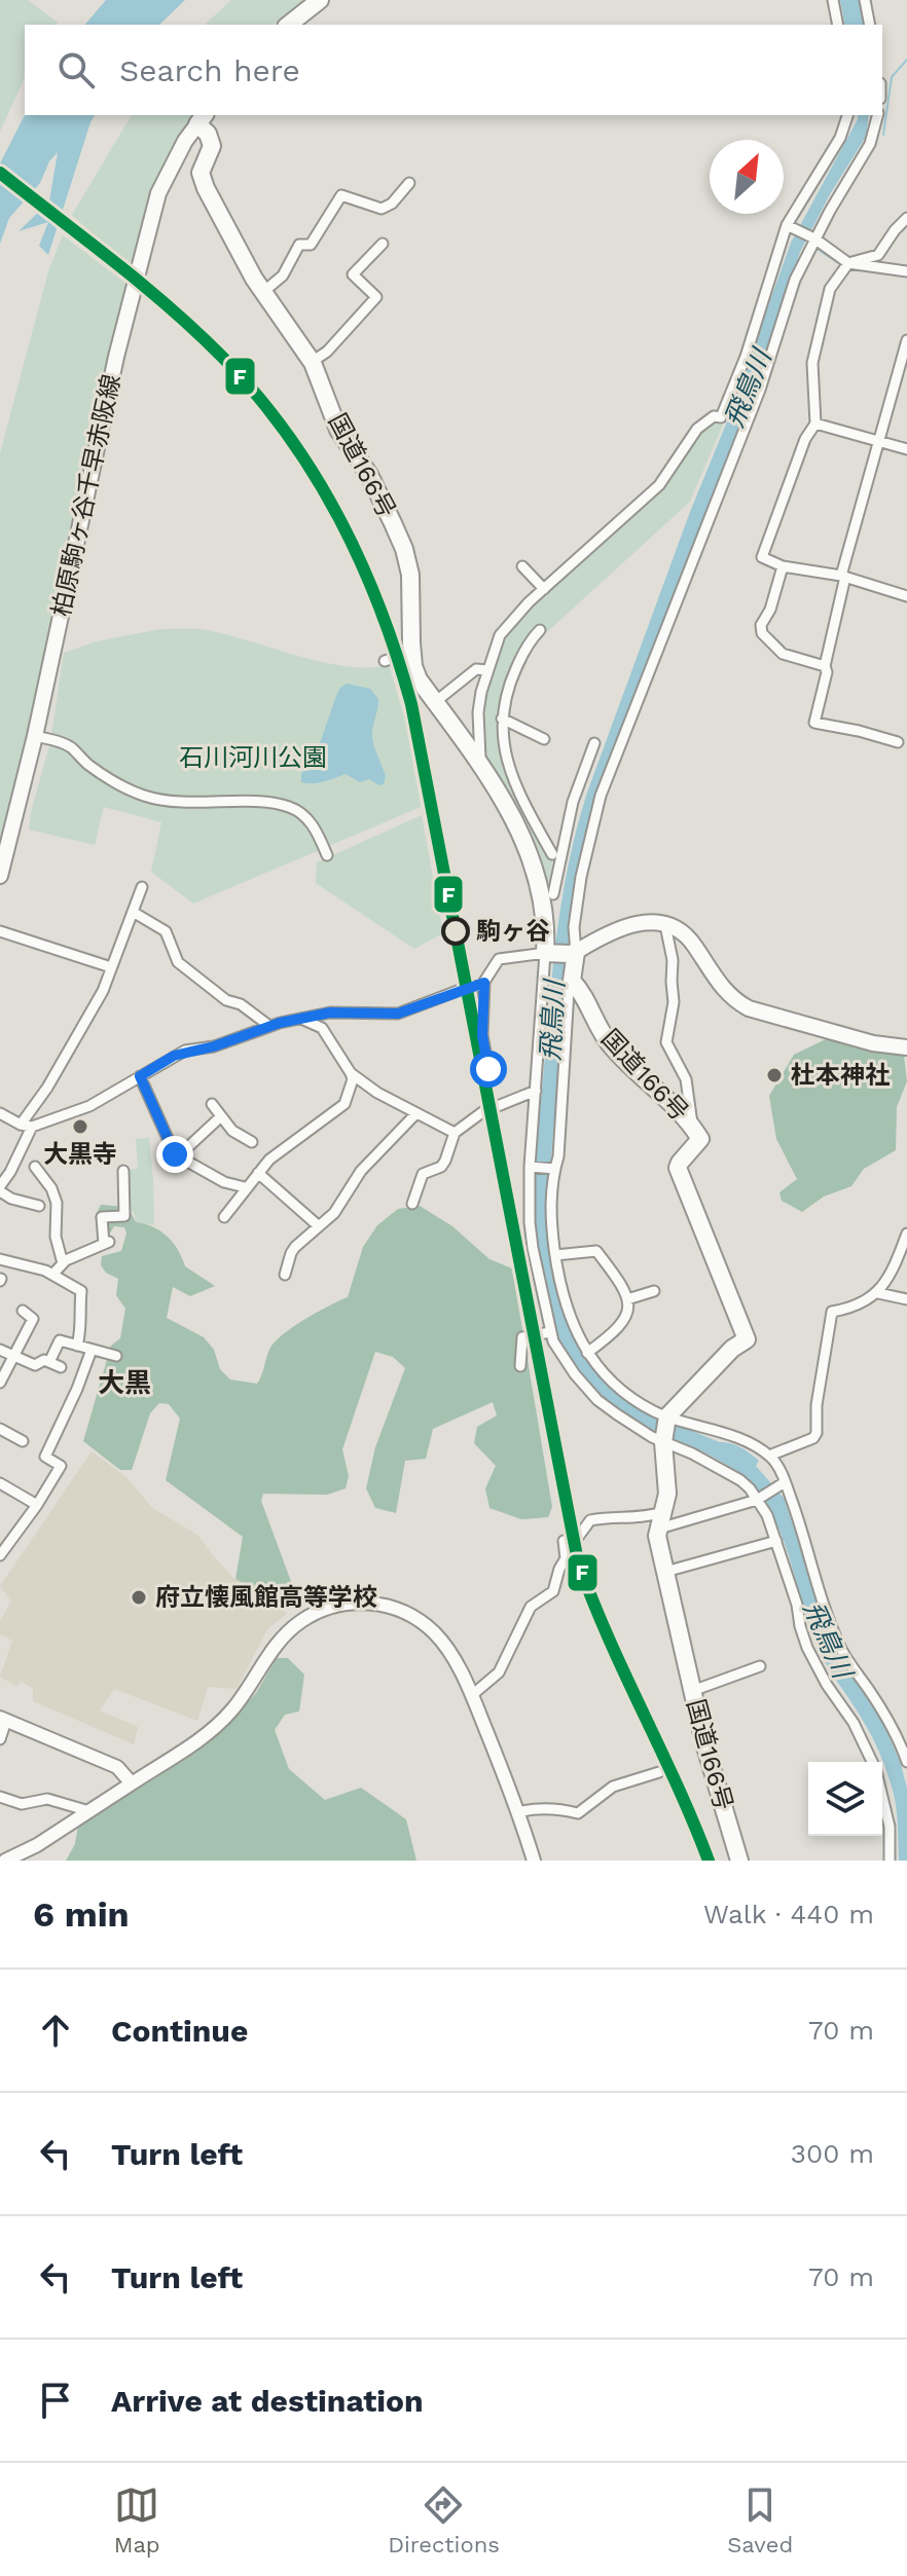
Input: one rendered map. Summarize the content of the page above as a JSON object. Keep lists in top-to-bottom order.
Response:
{
  "streets": {
    "highway": ["国道166号"],
    "main road": ["柏原駒ヶ谷千早赤阪線"]
  },
  "crossings": [
    ["国道166号", "柏原駒ヶ谷千早赤阪線"]
  ],
  "districts": ["大黒"],
  "water": ["飛鳥川"],
  "parks": ["石川河川公園"],
  "places": [
    "駒ヶ谷",
    "杜本神社",
    "大黒寺",
    "府立懐風館高等学校"
  ],
  "lines": ["transit line F"],
  "north": "top right",
  "page": {
    "search": "Search here",
    "heading": ["6 min", "Walk · 440 m"],
    "list": [
      ["Continue", "70 m"],
      ["Turn left", "300 m"],
      ["Turn left", "70 m"],
      "Arrive at destination"
    ],
    "nav": ["Map", "Directions", "Saved"]
  }
}
